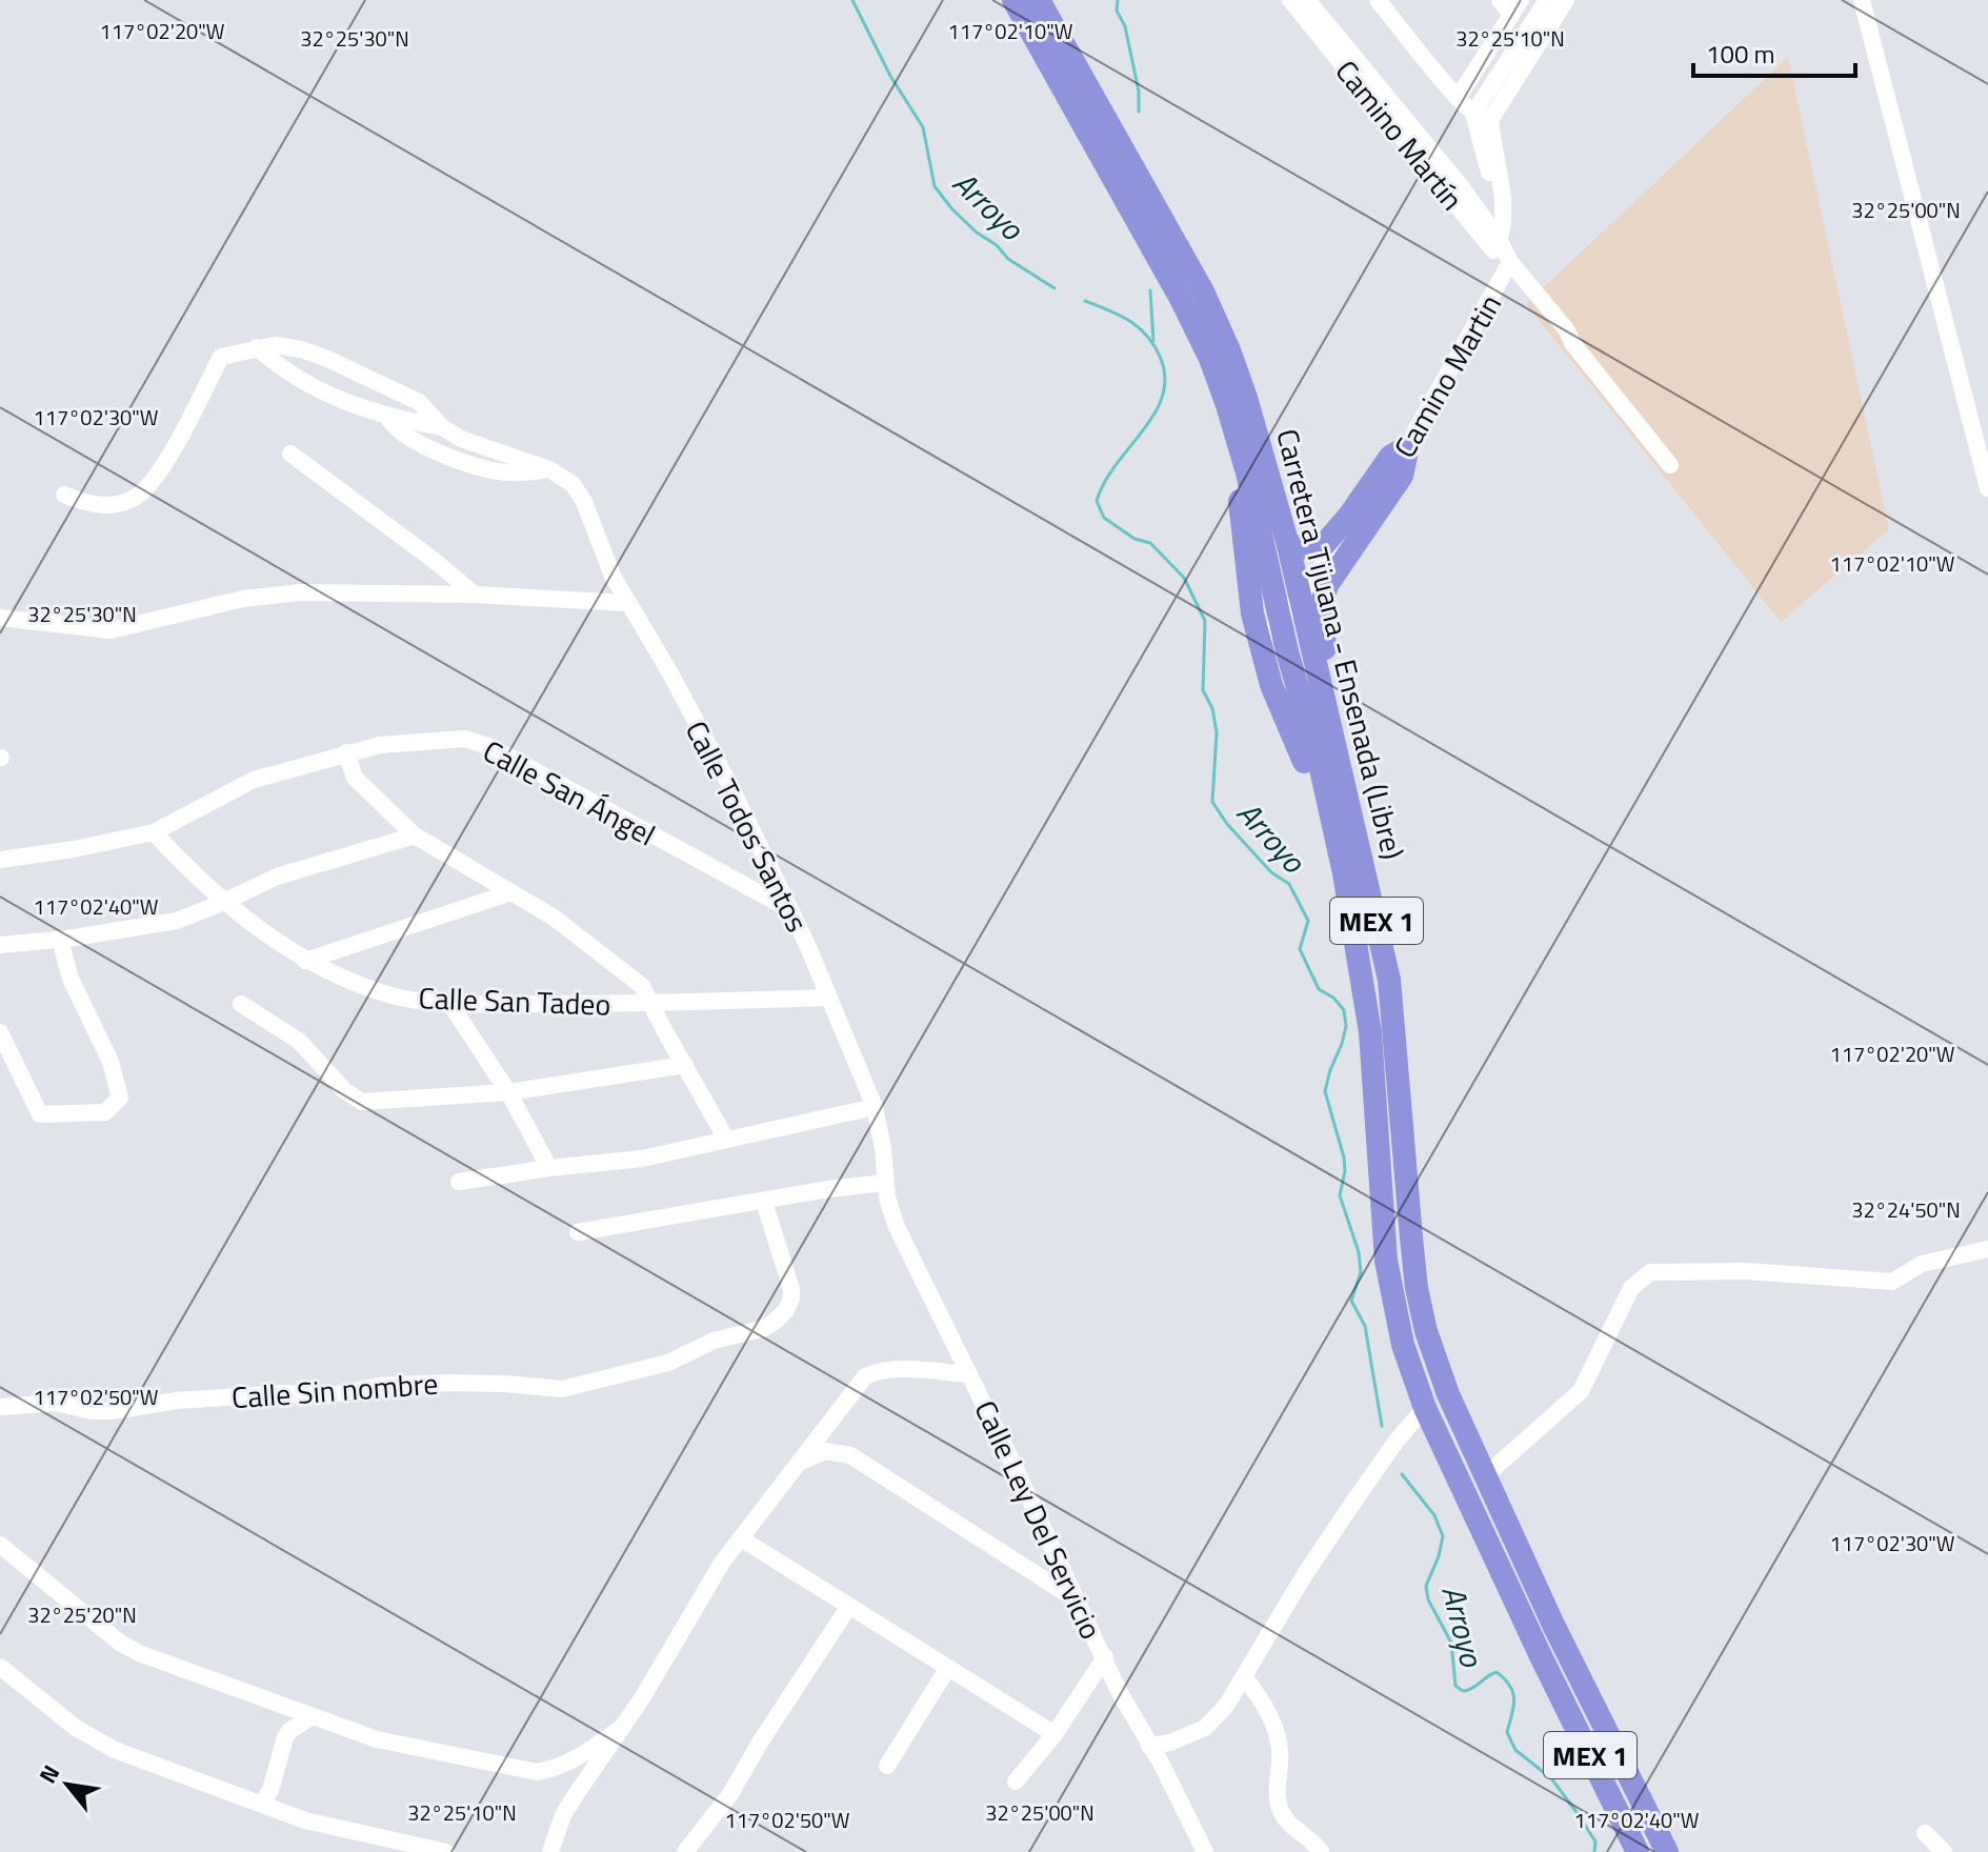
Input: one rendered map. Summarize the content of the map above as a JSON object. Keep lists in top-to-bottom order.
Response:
{
  "streets": {
    "highway": ["Carretera Tijuana - Ensenada (Libre)", "MEX 1"],
    "street": [
      "Camino Martín",
      "Camino Martin",
      "Calle San Ángel",
      "Calle Todos Santos",
      "Calle San Tadeo",
      "Calle Sin nombre",
      "Calle Ley Del Servicio"
    ]
  },
  "crossings": [
    ["Camino Martín", "Camino Martin"],
    ["Calle San Ángel", "Calle Todos Santos"],
    ["Calle San Ángel", "Calle San Tadeo"],
    ["Calle Todos Santos", "Calle San Tadeo"],
    ["Calle Todos Santos", "Calle Ley Del Servicio"]
  ],
  "water": ["Arroyo"],
  "scale_bar": "100 m",
  "north": "top left",
  "coordinates": [
    "117°02'20\"W",
    "117°02'10\"W",
    "32°25'10\"N",
    "32°25'30\"N",
    "32°25'00\"N",
    "117°02'30\"W",
    "117°02'40\"W",
    "32°24'50\"N",
    "117°02'50\"W",
    "32°25'20\"N"
  ]
}
